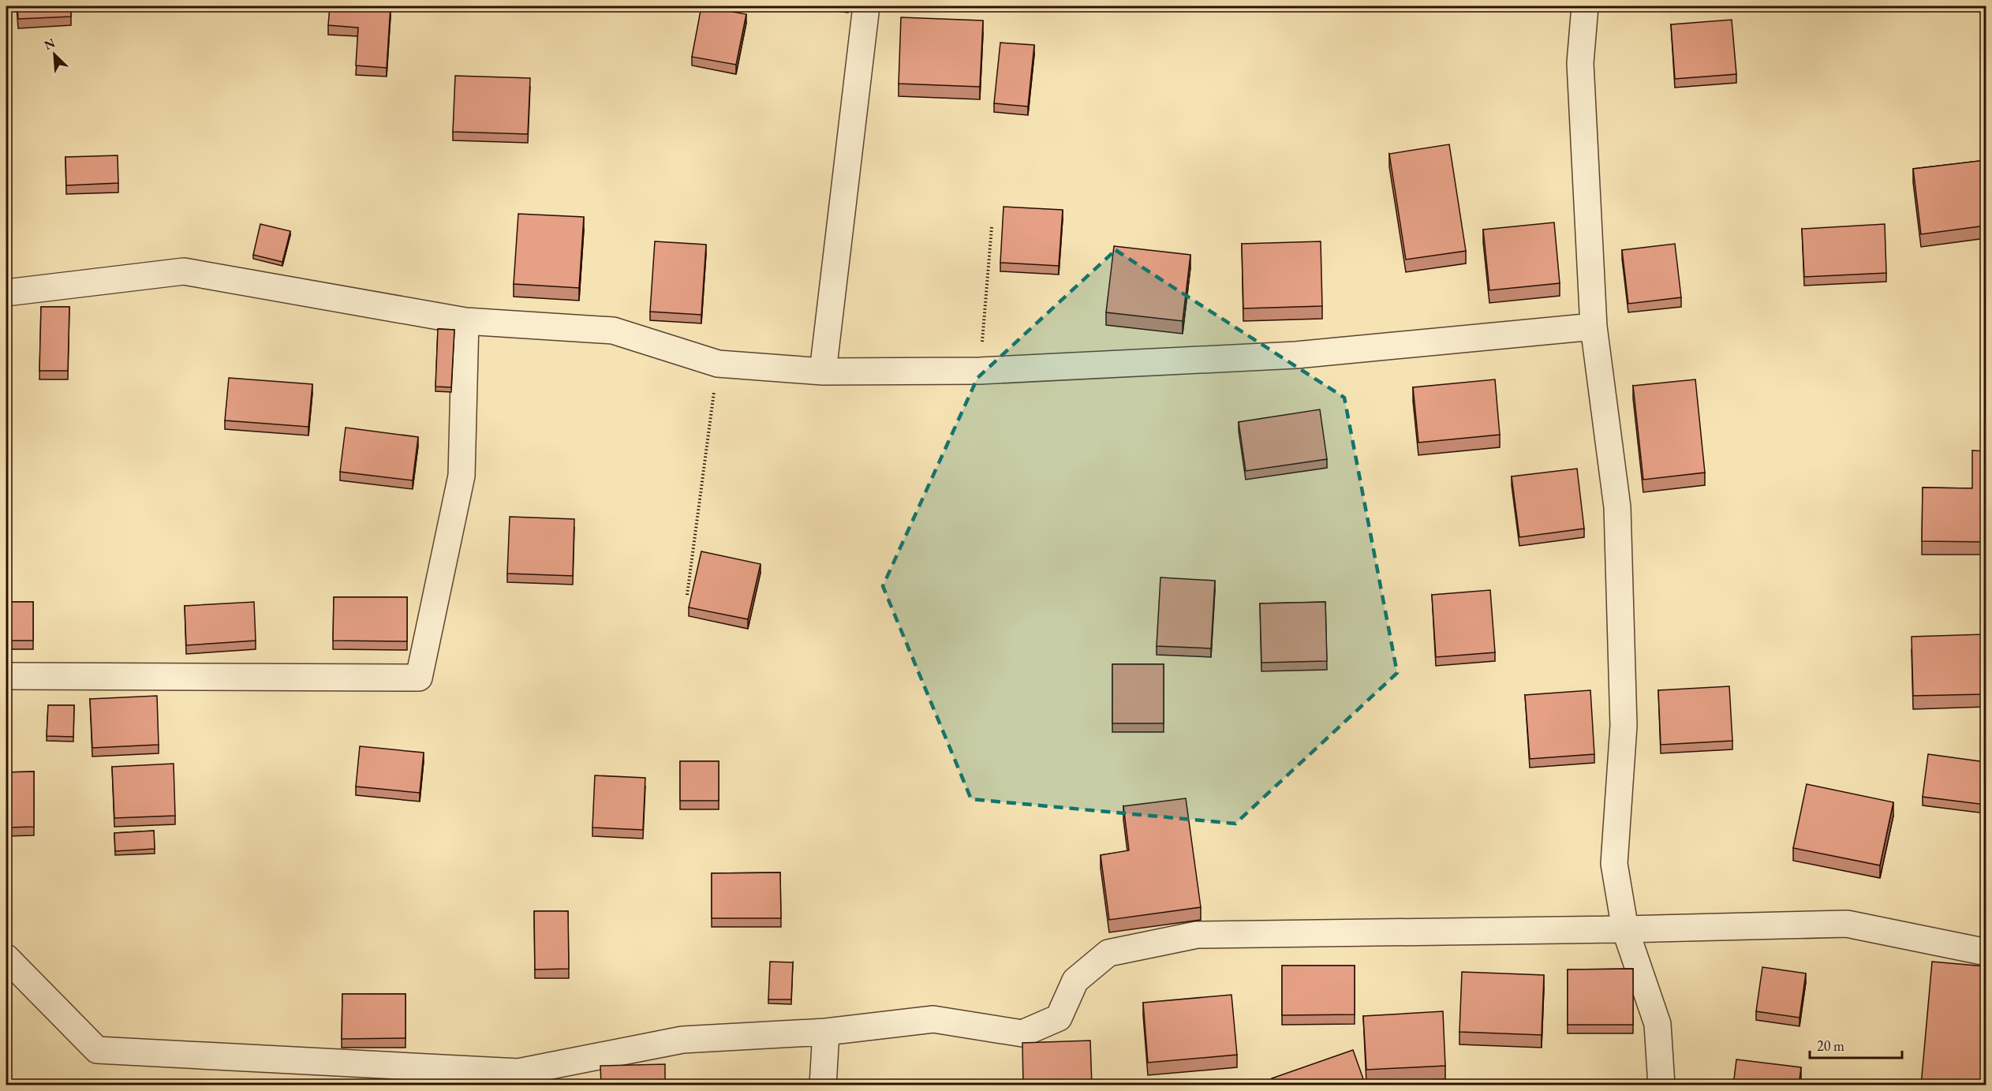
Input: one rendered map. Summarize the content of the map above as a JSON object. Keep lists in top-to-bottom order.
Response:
{
  "scale_bar": "20 m",
  "north": "top left"
}
